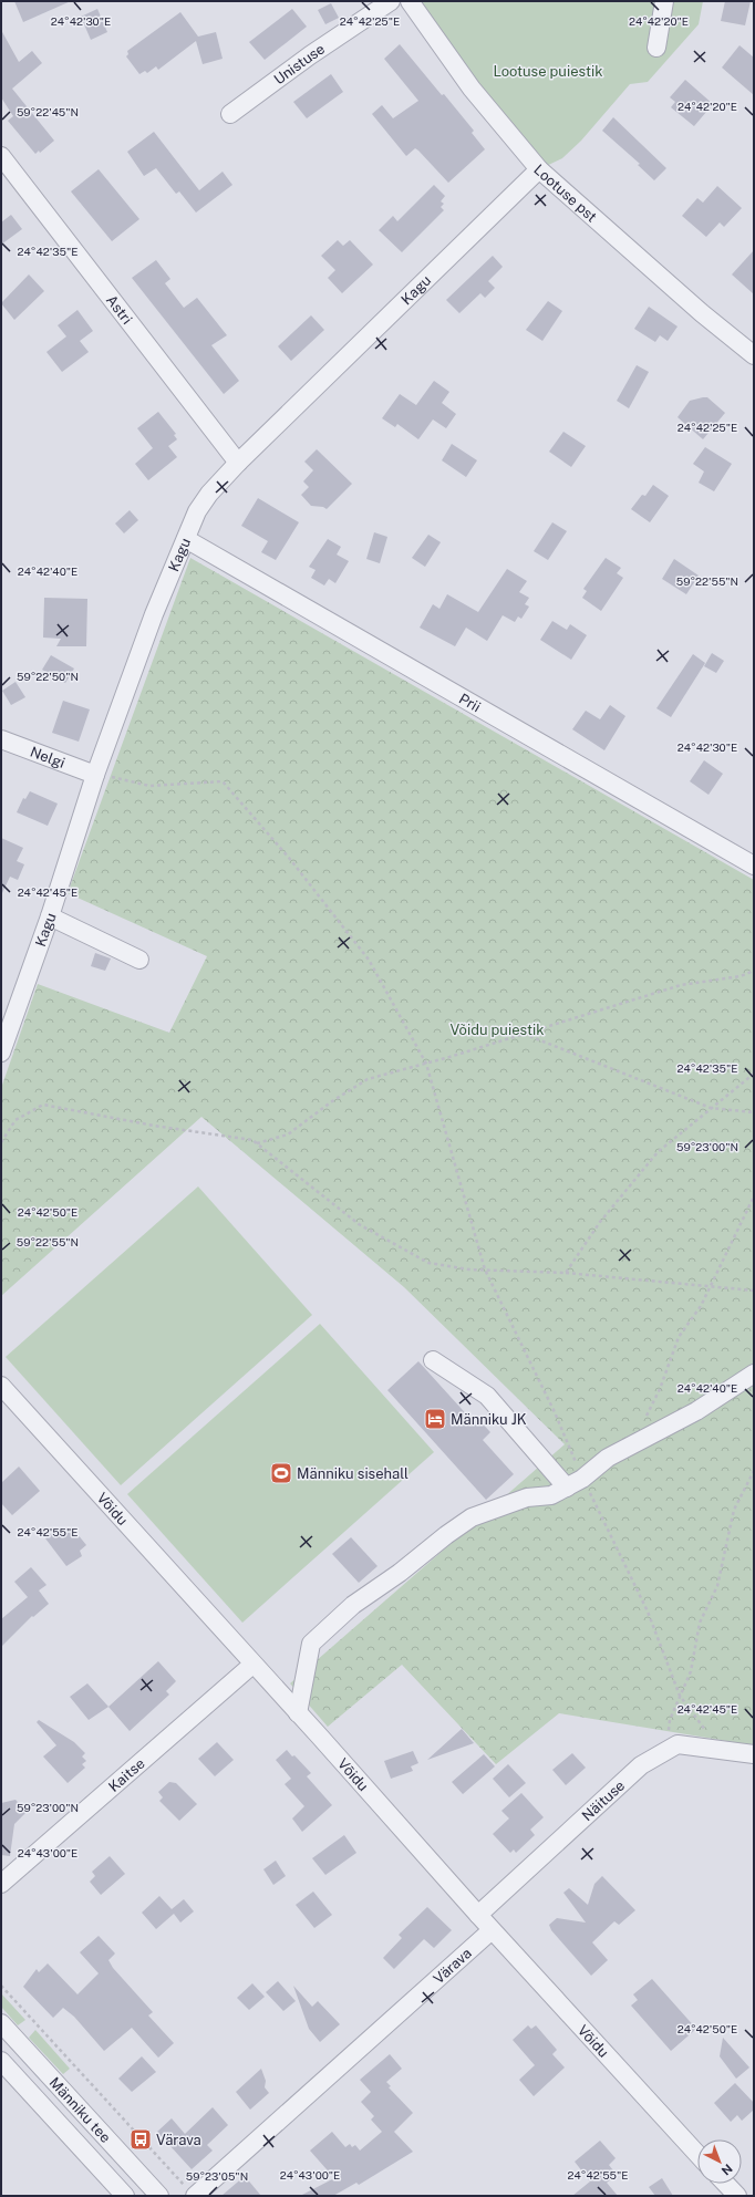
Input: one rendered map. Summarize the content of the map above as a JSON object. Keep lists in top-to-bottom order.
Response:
{
  "streets": {
    "street": [
      "Unistuse",
      "Lootuse pst",
      "Kagu",
      "Astri",
      "Prii",
      "Nelgi",
      "Võidu",
      "Kaitse",
      "Näituse",
      "Värava",
      "Männiku tee"
    ]
  },
  "crossings": [
    ["Lootuse pst", "Kagu"],
    ["Kagu", "Astri"],
    ["Kagu", "Prii"],
    ["Kagu", "Nelgi"],
    ["Võidu", "Kaitse"],
    ["Võidu", "Näituse"],
    ["Võidu", "Värava"]
  ],
  "parks": ["Lootuse puiestik", "Võidu puiestik"],
  "places": {
    "hotel": ["Männiku JK"],
    "sports": ["Männiku sisehall"],
    "bus stop": ["Värava"]
  },
  "north": "bottom right",
  "coordinates": [
    "24°42'30\"E",
    "24°42'25\"E",
    "24°42'20\"E",
    "59°22'45\"N",
    "24°42'35\"E",
    "24°42'40\"E",
    "59°22'55\"N",
    "59°22'50\"N",
    "24°42'45\"E",
    "59°23'00\"N",
    "24°42'50\"E",
    "24°42'55\"E",
    "24°43'00\"E",
    "59°23'05\"N"
  ]
}
